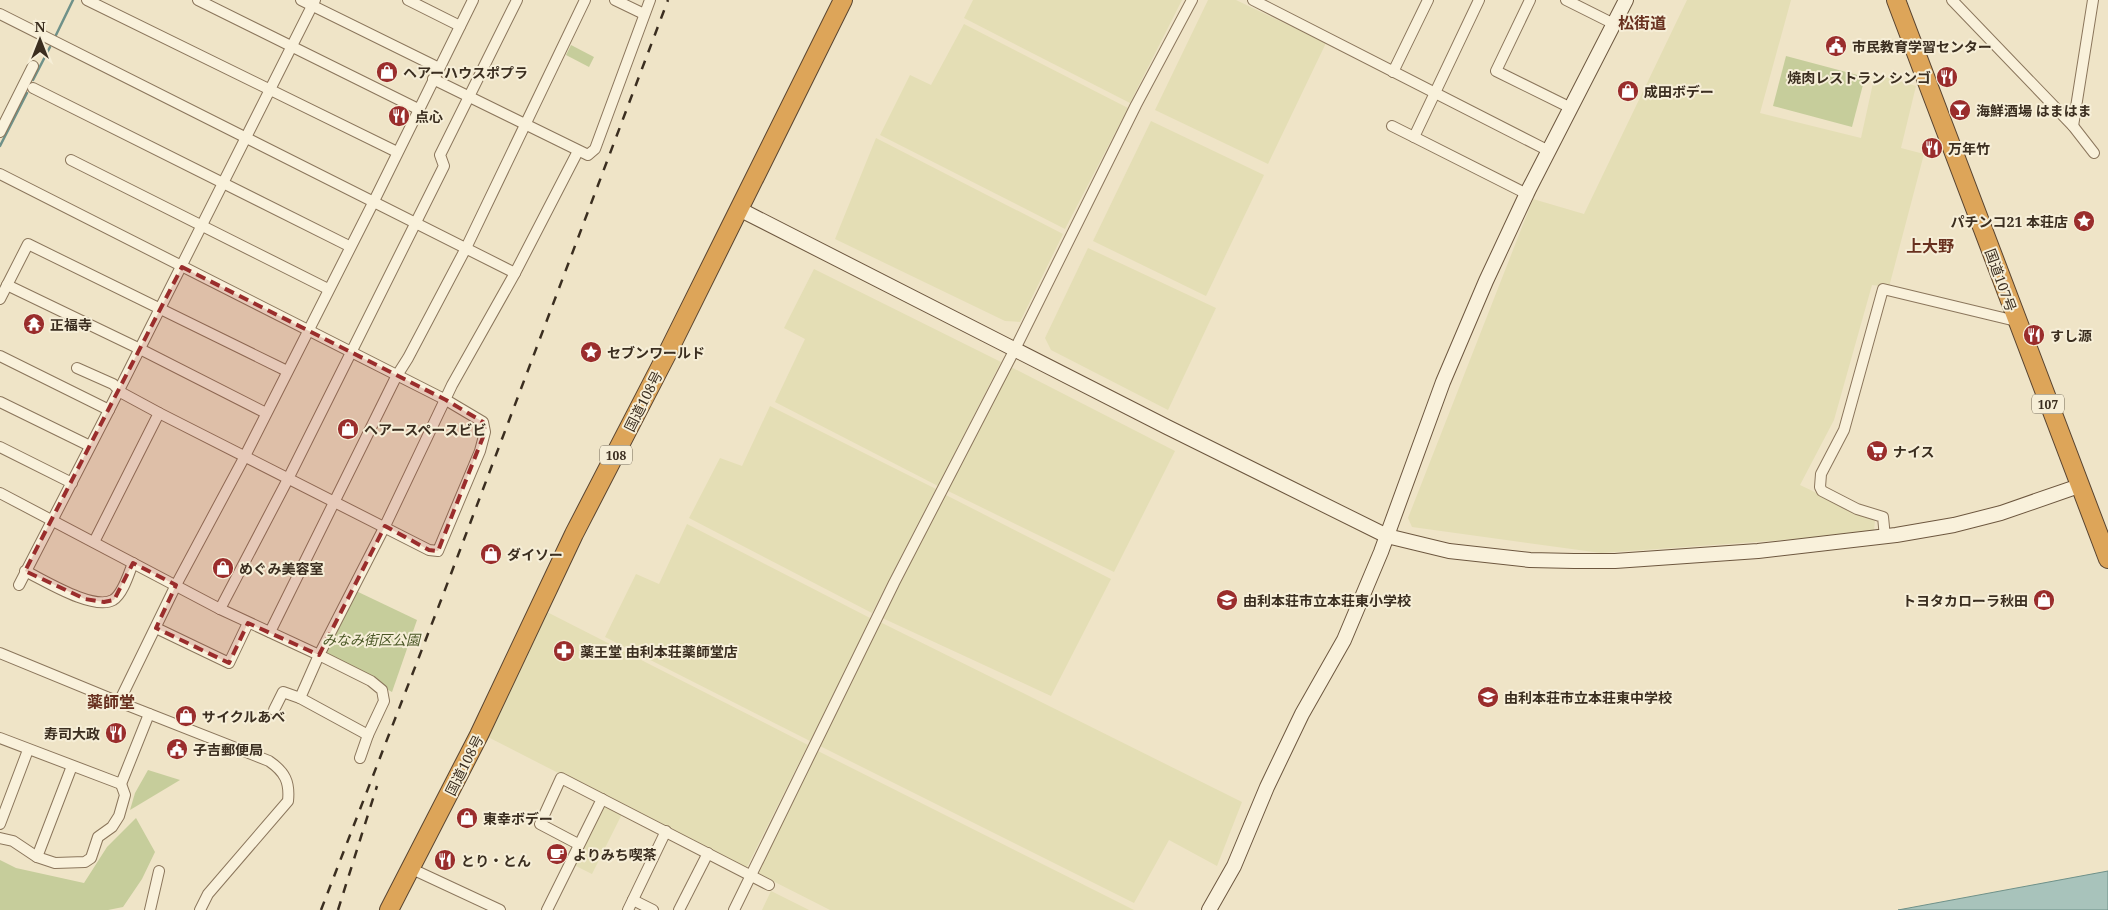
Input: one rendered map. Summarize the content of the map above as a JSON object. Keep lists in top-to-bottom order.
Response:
{
  "streets": {
    "highway": [
      "国道107号",
      "国道108号",
      "107",
      "108"
    ]
  },
  "districts": ["松街道", "上大野", "薬師堂"],
  "parks": ["みなみ街区公園"],
  "places": {
    "public building": ["市民教育学習センター", "子吉郵便局"],
    "shop": [
      "ヘアーハウスポプラ",
      "成田ボデー",
      "ヘアースペースビビ",
      "ダイソー",
      "めぐみ美容室",
      "トヨタカローラ秋田",
      "サイクルあべ",
      "東幸ボデー"
    ],
    "restaurant": [
      "焼肉レストラン シンゴ",
      "点心",
      "万年竹",
      "すし源",
      "寿司大政",
      "とり・とん"
    ],
    "bar": ["海鮮酒場 はまはま"],
    "place": ["パチンコ21 本荘店", "セブンワールド"],
    "temple": ["正福寺"],
    "supermarket": ["ナイス"],
    "school or university": ["由利本荘市立本荘東小学校", "由利本荘市立本荘東中学校"],
    "pharmacy": ["薬王堂 由利本荘薬師堂店"],
    "cafe": ["よりみち喫茶"]
  },
  "north": "top"
}
